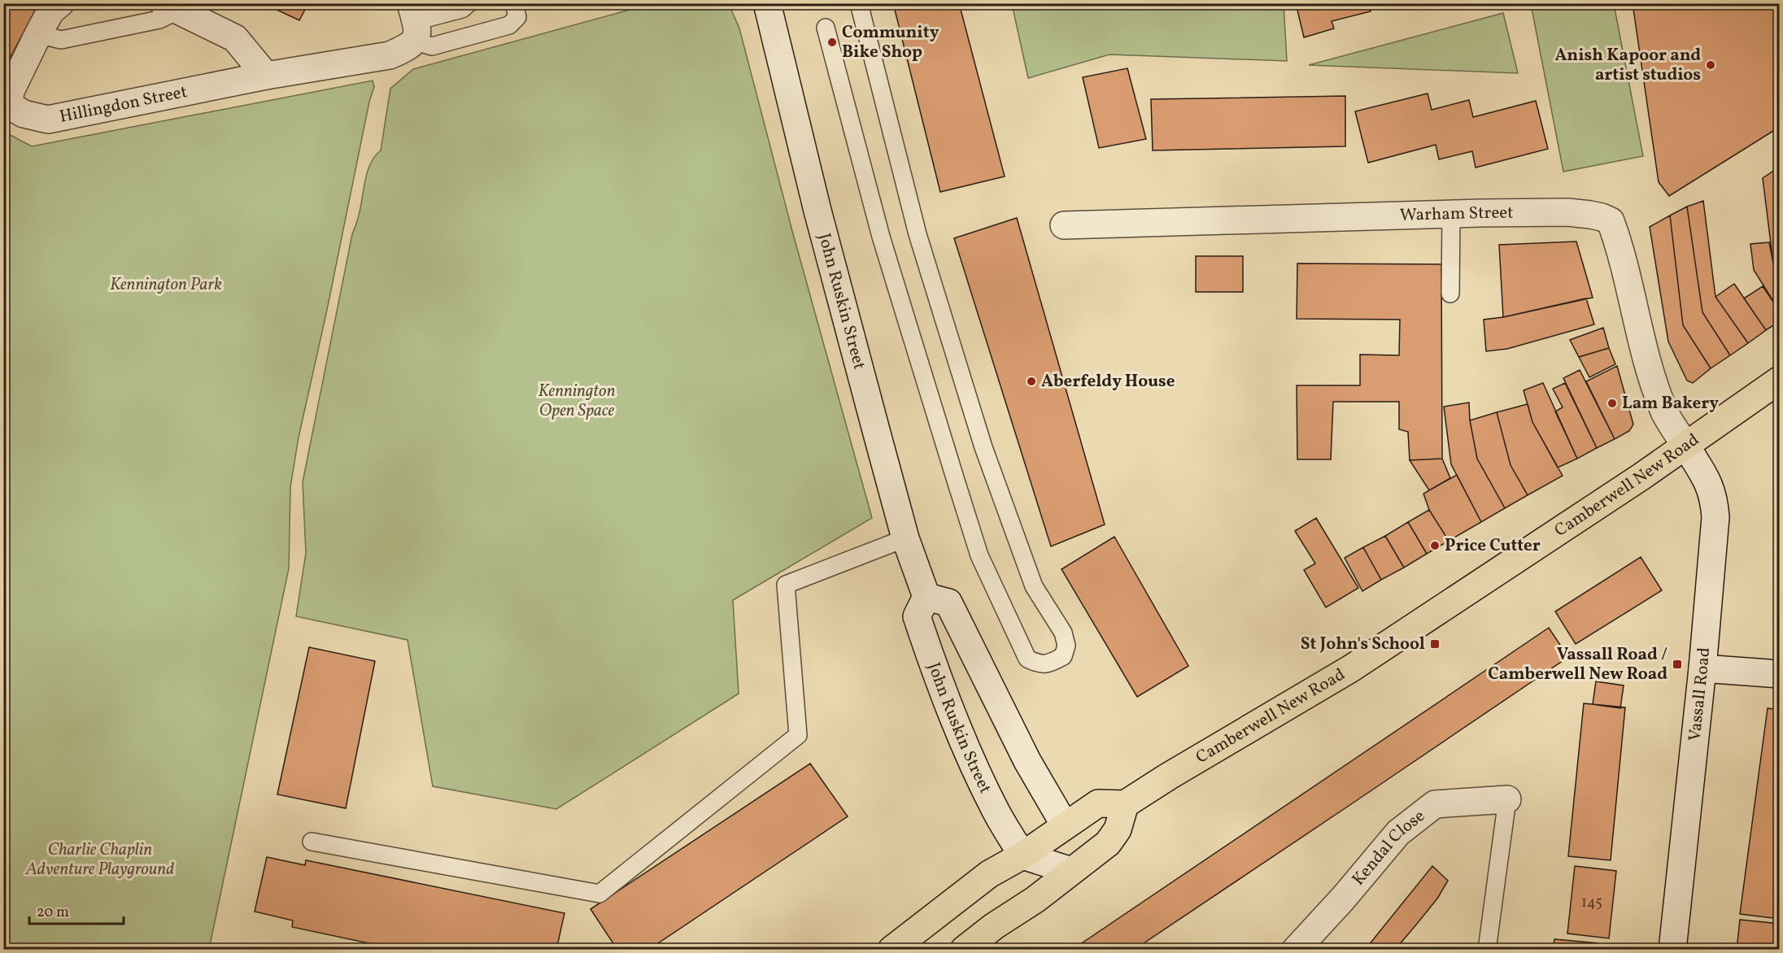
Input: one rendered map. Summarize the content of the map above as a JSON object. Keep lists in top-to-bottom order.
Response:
{
  "streets": {
    "highway": ["Camberwell New Road"],
    "street": [
      "Hillingdon Street",
      "Warham Street",
      "John Ruskin Street",
      "Vassall Road",
      "Kendal Close"
    ]
  },
  "crossings": [
    ["Warham Street", "Camberwell New Road"],
    ["Warham Street", "Vassall Road"],
    ["Camberwell New Road", "Vassall Road"]
  ],
  "parks": ["Kennington Park", "Kennington Open Space", "Charlie Chaplin Adventure Playground"],
  "places": {
    "other": [
      "Community Bike Shop",
      "Anish Kapoor and artist studios",
      "Aberfeldy House",
      "Lam Bakery",
      "Price Cutter"
    ],
    "transit": ["St John's School", "Vassall Road / Camberwell New Road"]
  },
  "house_numbers": ["145"],
  "scale_bar": "20 m"
}
